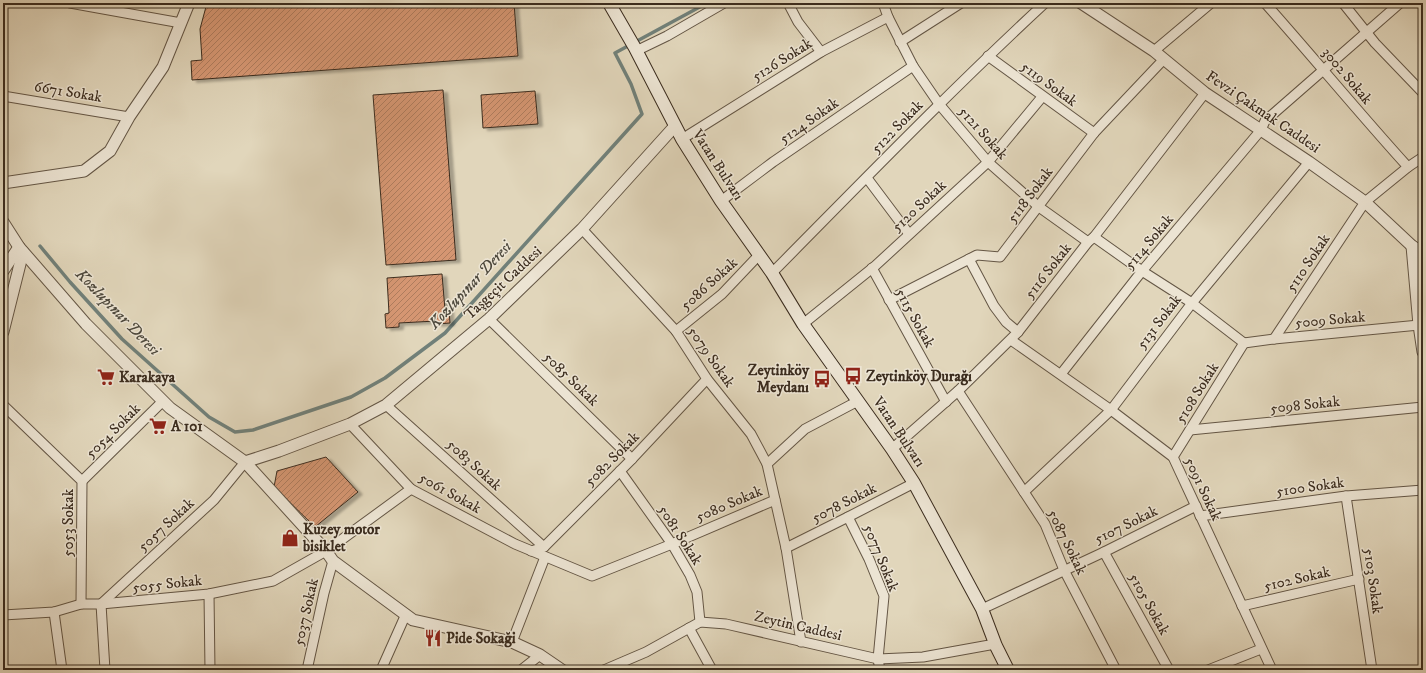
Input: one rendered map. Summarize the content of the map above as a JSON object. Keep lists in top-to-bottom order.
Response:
{
  "streets": {
    "main road": ["Vatan Bulvarı"],
    "street": [
      "5126 Sokak",
      "3002 Sokak",
      "5119 Sokak",
      "6671 Sokak",
      "Fevzi Çakmak Caddesi",
      "5124 Sokak",
      "5122 Sokak",
      "5121 Sokak",
      "5118 Sokak",
      "5120 Sokak",
      "5114 Sokak",
      "5110 Sokak",
      "5116 Sokak",
      "Taşgeçit Caddesi",
      "5086 Sokak",
      "5115 Sokak",
      "5009 Sokak",
      "5131 Sokak",
      "5079 Sokak",
      "5085 Sokak",
      "5108 Sokak",
      "5098 Sokak",
      "5054 Sokak",
      "5082 Sokak",
      "5083 Sokak",
      "5100 Sokak",
      "5091 Sokak",
      "5061 Sokak",
      "5078 Sokak",
      "5080 Sokak",
      "5053 Sokak",
      "5057 Sokak",
      "5107 Sokak",
      "5081 Sokak",
      "5087 Sokak",
      "5077 Sokak",
      "5102 Sokak",
      "5103 Sokak",
      "5055 Sokak",
      "5105 Sokak",
      "5037 Sokak",
      "Zeytin Caddesi"
    ]
  },
  "crossings": [
    ["5126 Sokak", "5121 Sokak"],
    ["5126 Sokak", "Vatan Bulvarı"],
    ["3002 Sokak", "5114 Sokak"],
    ["3002 Sokak", "5110 Sokak"],
    ["5119 Sokak", "5122 Sokak"],
    ["5119 Sokak", "5118 Sokak"],
    ["5119 Sokak", "5120 Sokak"],
    ["Fevzi Çakmak Caddesi", "5118 Sokak"],
    ["Fevzi Çakmak Caddesi", "5114 Sokak"],
    ["Fevzi Çakmak Caddesi", "5110 Sokak"],
    ["Fevzi Çakmak Caddesi", "5116 Sokak"],
    ["Fevzi Çakmak Caddesi", "5131 Sokak"],
    ["5124 Sokak", "5121 Sokak"],
    ["5124 Sokak", "Vatan Bulvarı"],
    ["5122 Sokak", "5121 Sokak"],
    ["5122 Sokak", "Vatan Bulvarı"],
    ["5121 Sokak", "5118 Sokak"],
    ["5121 Sokak", "5120 Sokak"],
    ["5121 Sokak", "5114 Sokak"],
    ["5121 Sokak", "5116 Sokak"],
    ["5121 Sokak", "5009 Sokak"],
    ["5121 Sokak", "5131 Sokak"],
    ["5121 Sokak", "5108 Sokak"],
    ["Vatan Bulvarı", "5120 Sokak"],
    ["Vatan Bulvarı", "5116 Sokak"],
    ["Vatan Bulvarı", "Taşgeçit Caddesi"],
    ["Vatan Bulvarı", "5086 Sokak"],
    ["Vatan Bulvarı", "5078 Sokak"],
    ["Vatan Bulvarı", "5107 Sokak"],
    ["Vatan Bulvarı", "Zeytin Caddesi"],
    ["5118 Sokak", "5115 Sokak"],
    ["5120 Sokak", "5115 Sokak"],
    ["5114 Sokak", "5091 Sokak"],
    ["5110 Sokak", "5009 Sokak"],
    ["5116 Sokak", "5115 Sokak"],
    ["5116 Sokak", "5091 Sokak"],
    ["5116 Sokak", "5087 Sokak"],
    ["Taşgeçit Caddesi", "5079 Sokak"],
    ["Taşgeçit Caddesi", "5085 Sokak"],
    ["Taşgeçit Caddesi", "5083 Sokak"],
    ["Taşgeçit Caddesi", "5061 Sokak"],
    ["Taşgeçit Caddesi", "5057 Sokak"],
    ["5086 Sokak", "5079 Sokak"],
    ["5009 Sokak", "5108 Sokak"],
    ["5131 Sokak", "5091 Sokak"],
    ["5131 Sokak", "5087 Sokak"],
    ["5079 Sokak", "5082 Sokak"],
    ["5079 Sokak", "5078 Sokak"],
    ["5079 Sokak", "5080 Sokak"],
    ["5079 Sokak", "Zeytin Caddesi"],
    ["5085 Sokak", "5082 Sokak"],
    ["5108 Sokak", "5098 Sokak"],
    ["5108 Sokak", "5091 Sokak"],
    ["5054 Sokak", "5053 Sokak"],
    ["5082 Sokak", "5083 Sokak"],
    ["5082 Sokak", "5061 Sokak"],
    ["5082 Sokak", "5081 Sokak"],
    ["5100 Sokak", "5091 Sokak"],
    ["5100 Sokak", "5103 Sokak"],
    ["5091 Sokak", "5107 Sokak"],
    ["5091 Sokak", "5102 Sokak"],
    ["5061 Sokak", "5055 Sokak"],
    ["5078 Sokak", "5077 Sokak"],
    ["5080 Sokak", "5081 Sokak"],
    ["5053 Sokak", "5055 Sokak"],
    ["5057 Sokak", "5055 Sokak"],
    ["5107 Sokak", "5087 Sokak"],
    ["5107 Sokak", "5105 Sokak"],
    ["5081 Sokak", "Zeytin Caddesi"],
    ["5077 Sokak", "Zeytin Caddesi"],
    ["5102 Sokak", "5103 Sokak"]
  ],
  "water": ["Kozlupınar Deresi"],
  "places": {
    "bus stop": ["Zeytinköy Durağı", "Zeytinköy Meydanı"],
    "supermarket": ["Karakaya", "A 101"],
    "shop": ["Kuzey motor bisiklet"],
    "restaurant": ["Pide Sokaği"]
  }
}
